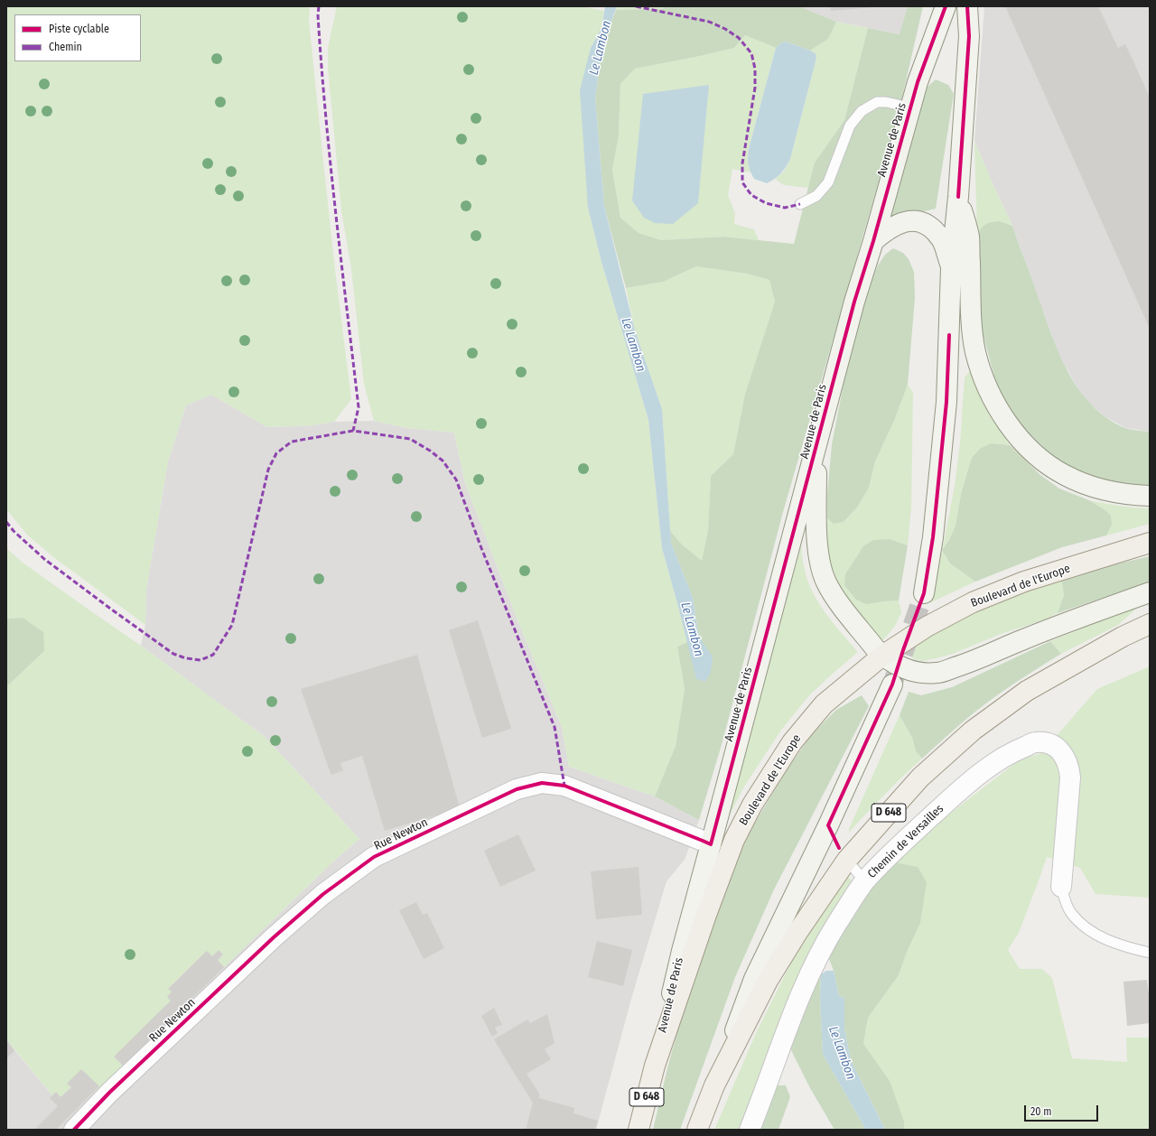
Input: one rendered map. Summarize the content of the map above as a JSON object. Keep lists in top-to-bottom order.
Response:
{
  "streets": {
    "main road": ["Avenue de Paris", "Boulevard de l'Europe", "D 648"],
    "street": ["Rue Newton", "Chemin de Versailles"]
  },
  "crossings": [
    ["Avenue de Paris", "Boulevard de l'Europe"],
    ["Avenue de Paris", "Rue Newton"]
  ],
  "water": ["Le Lambon"],
  "legend": ["Piste cyclable", "Chemin"],
  "scale_bar": "20 m"
}
